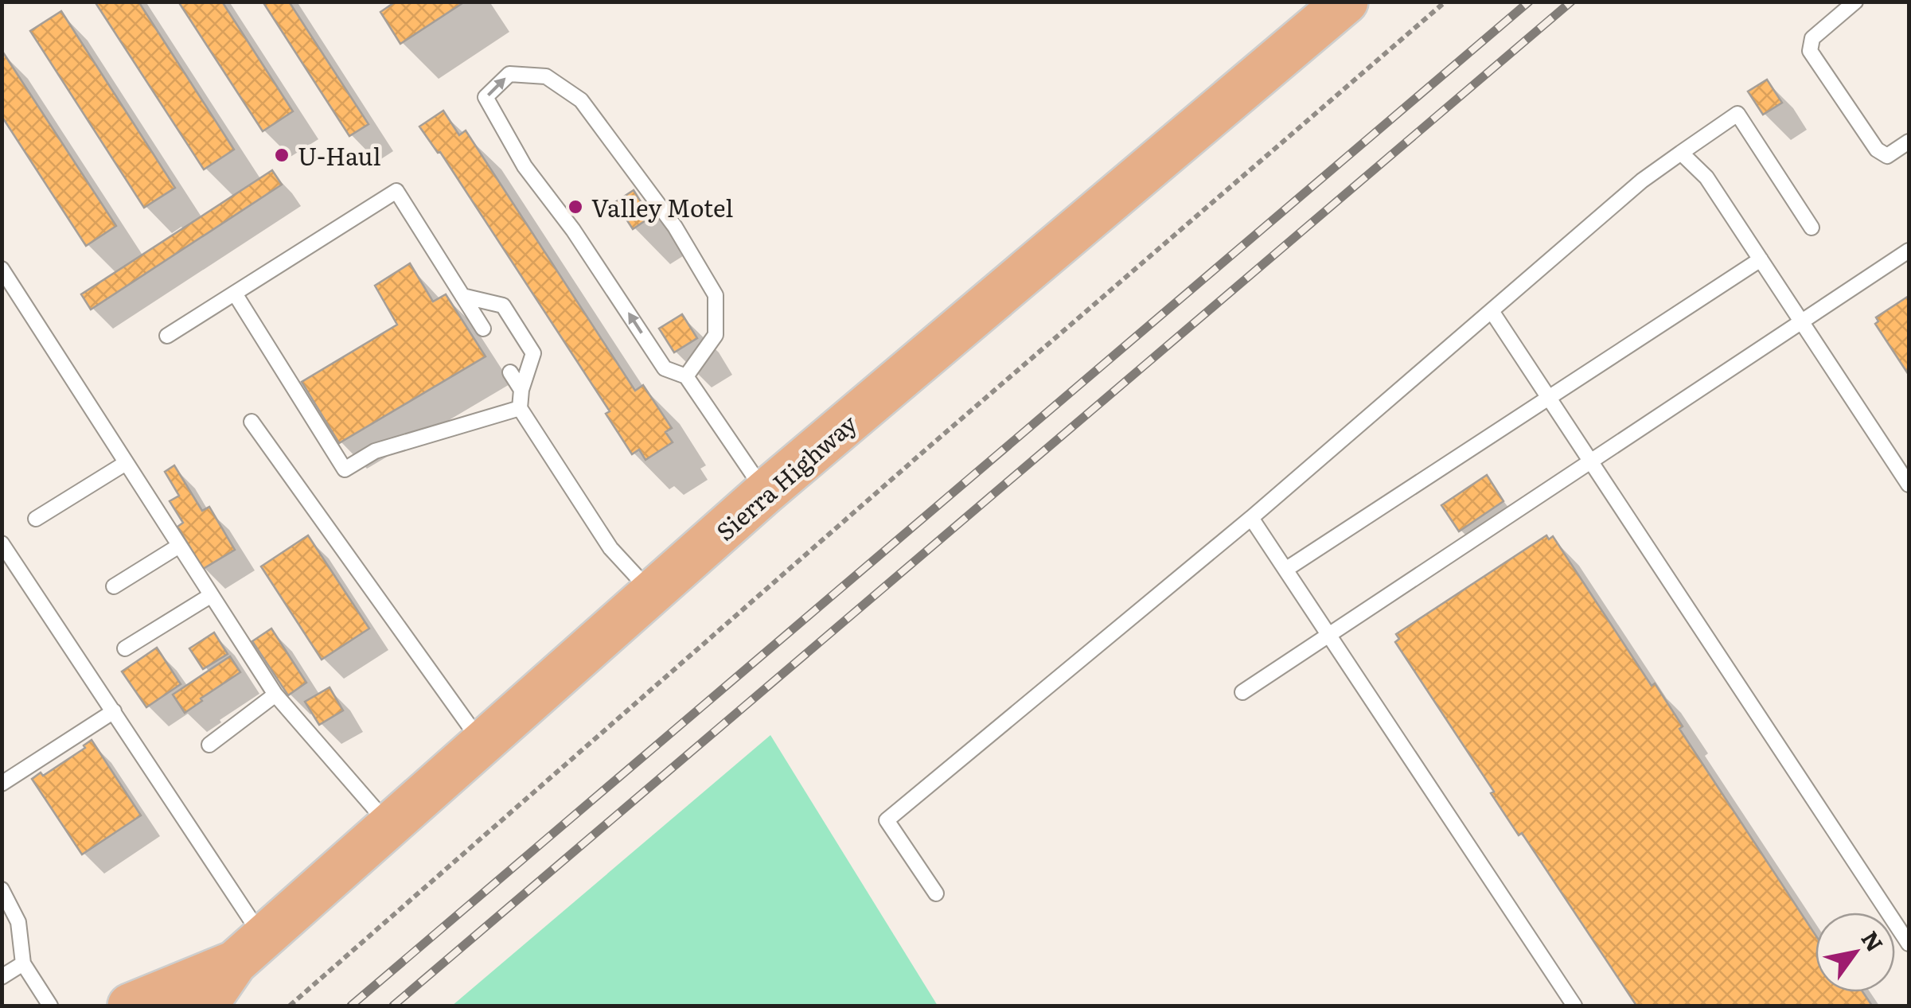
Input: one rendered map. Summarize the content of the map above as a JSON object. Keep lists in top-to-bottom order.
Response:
{
  "streets": {
    "main road": ["Sierra Highway"]
  },
  "places": ["U-Haul", "Valley Motel"],
  "north": "top right"
}
